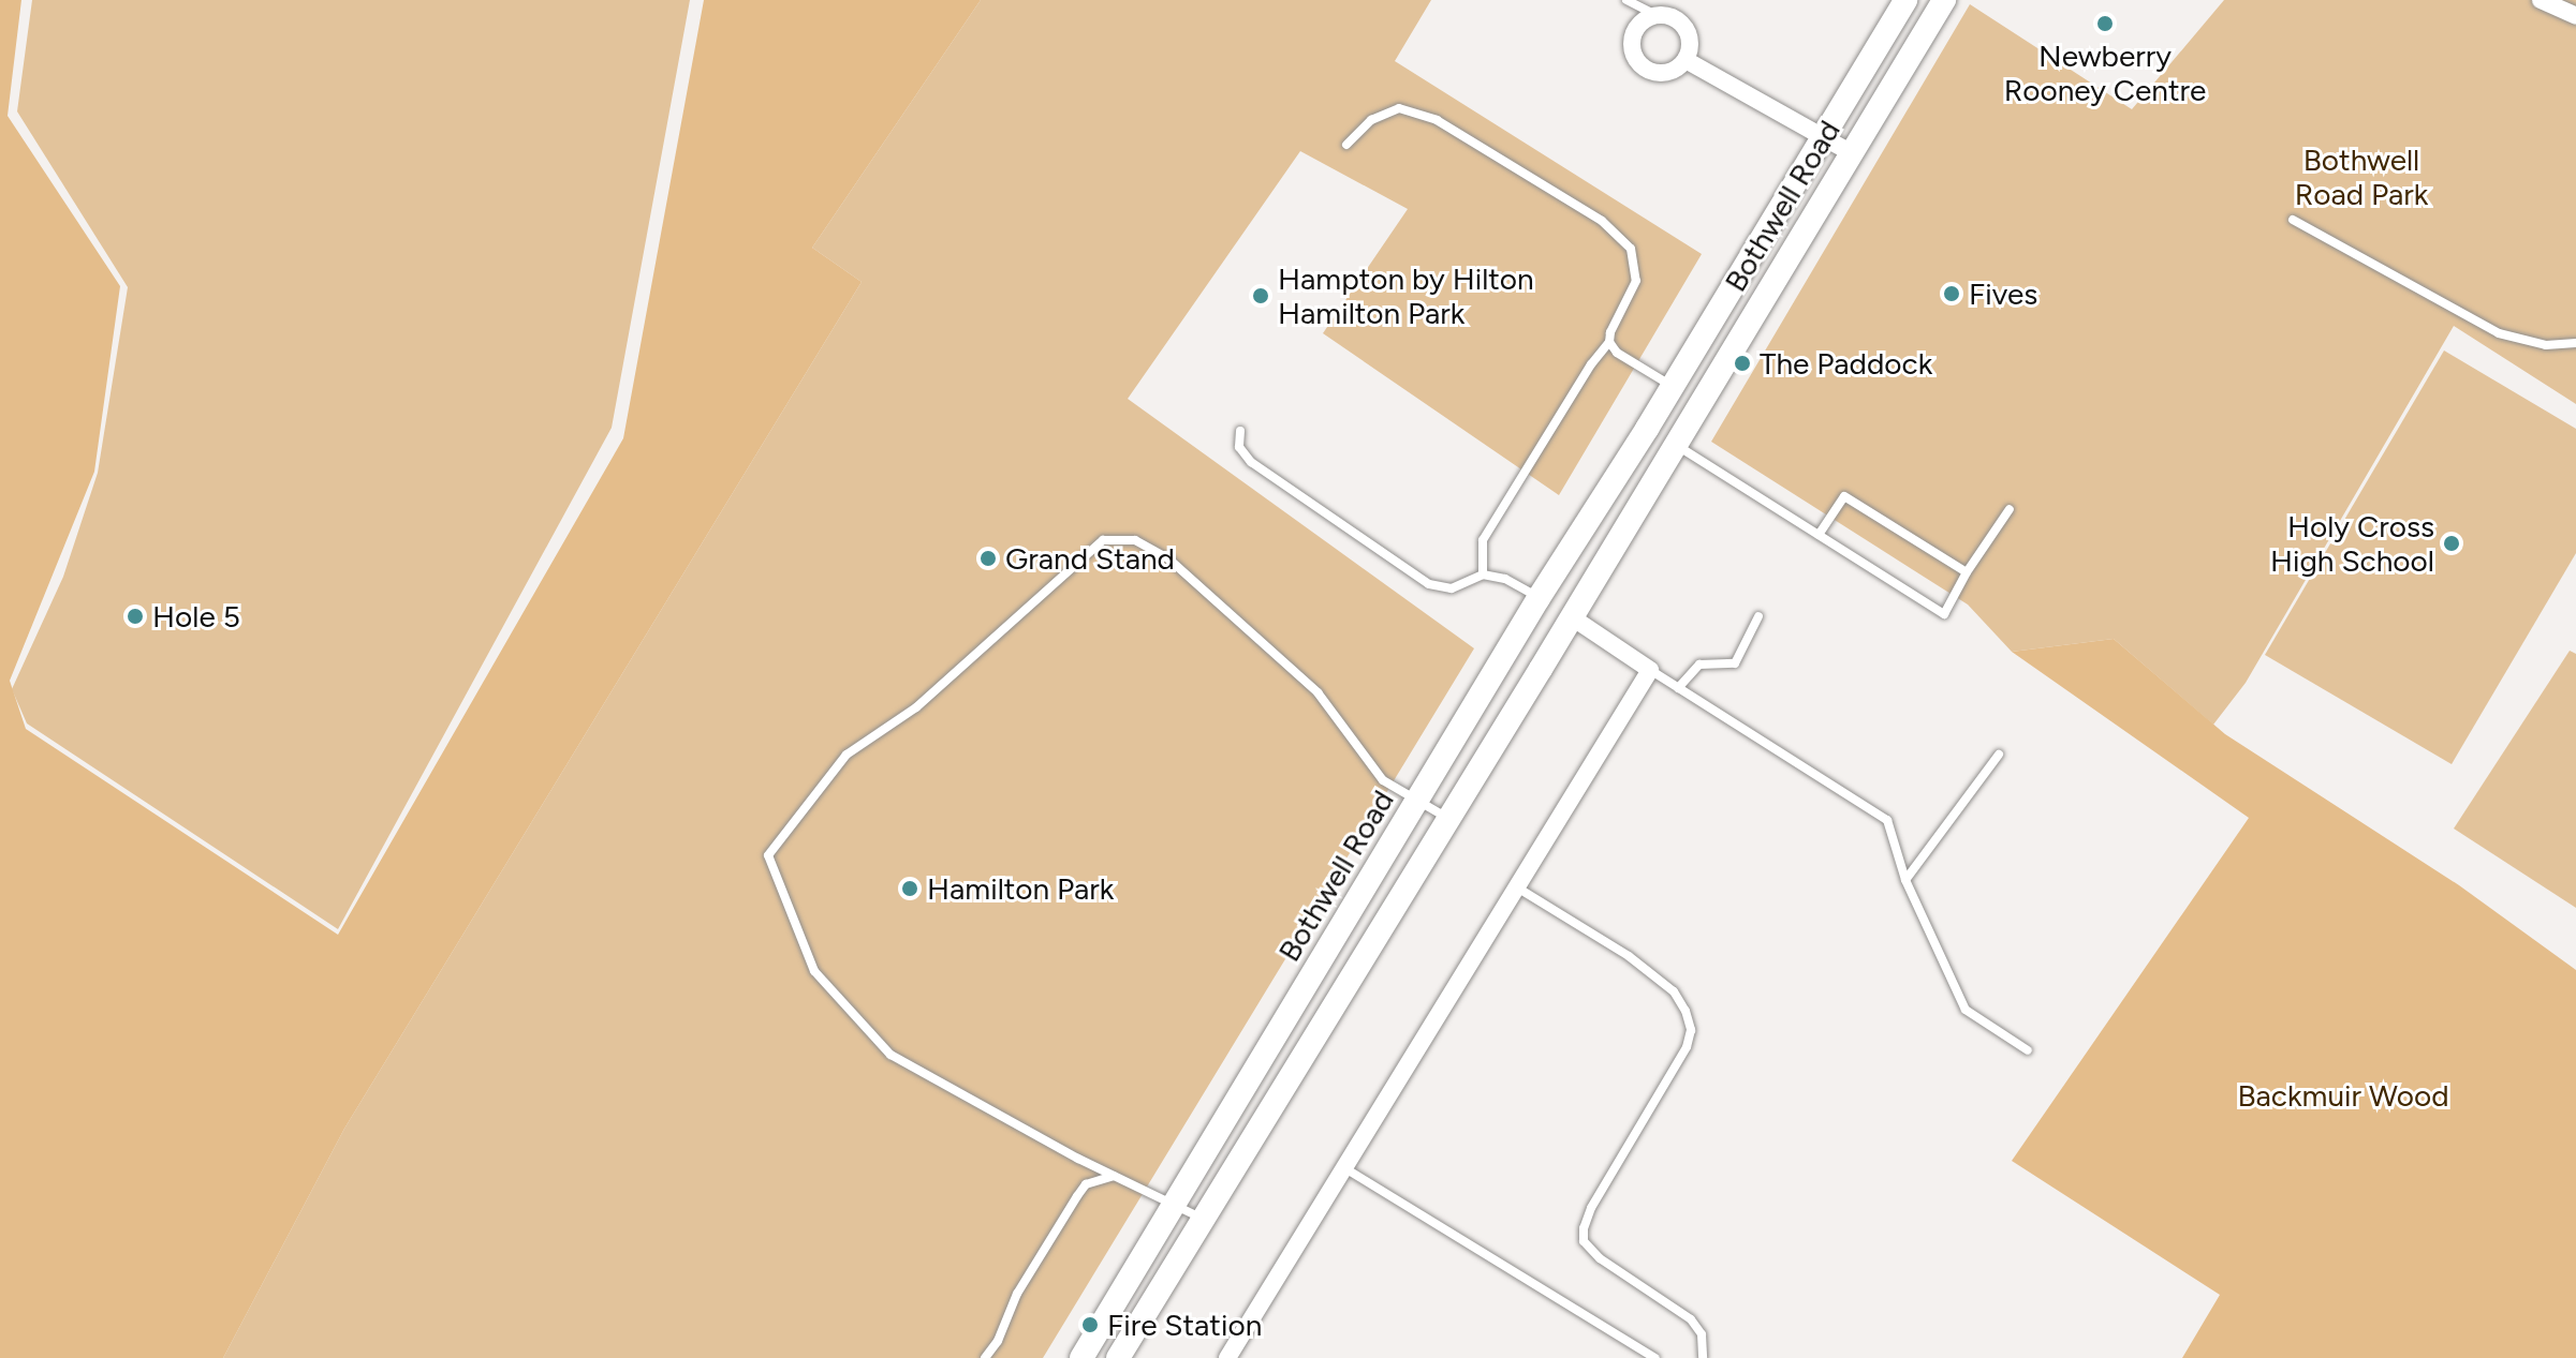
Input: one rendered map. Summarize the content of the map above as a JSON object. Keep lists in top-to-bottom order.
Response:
{
  "streets": {
    "main road": ["Bothwell Road"]
  },
  "parks": ["Bothwell Road Park", "Backmuir Wood"],
  "places": [
    "Newberry Rooney Centre",
    "Fives",
    "Hampton by Hilton Hamilton Park",
    "The Paddock",
    "Holy Cross High School",
    "Grand Stand",
    "Hole 5",
    "Hamilton Park",
    "Fire Station"
  ]
}
